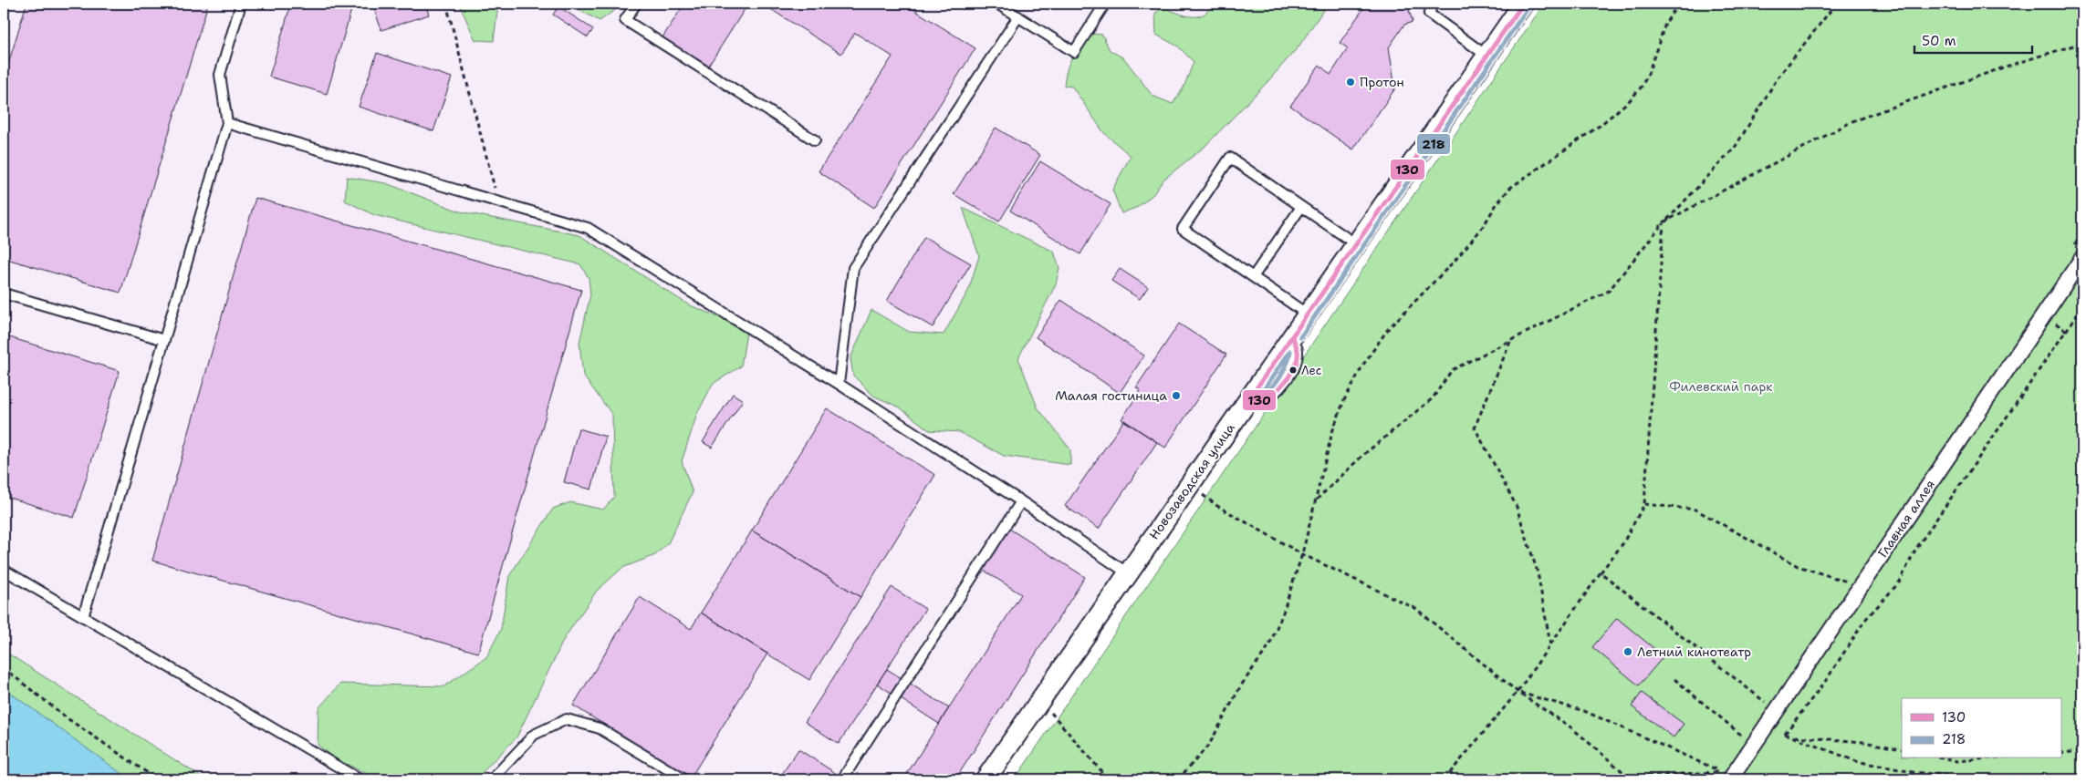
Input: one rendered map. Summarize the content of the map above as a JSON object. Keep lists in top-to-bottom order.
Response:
{
  "streets": {
    "street": ["Новозаводская улица", "Главная аллея"]
  },
  "parks": ["Филевский парк"],
  "places": [
    "Протон",
    "Лес",
    "Малая гостиница",
    "Летний кинотеатр"
  ],
  "lines": ["transit line 130", "transit line 218"],
  "legend": ["130", "218"],
  "scale_bar": "50 m"
}
